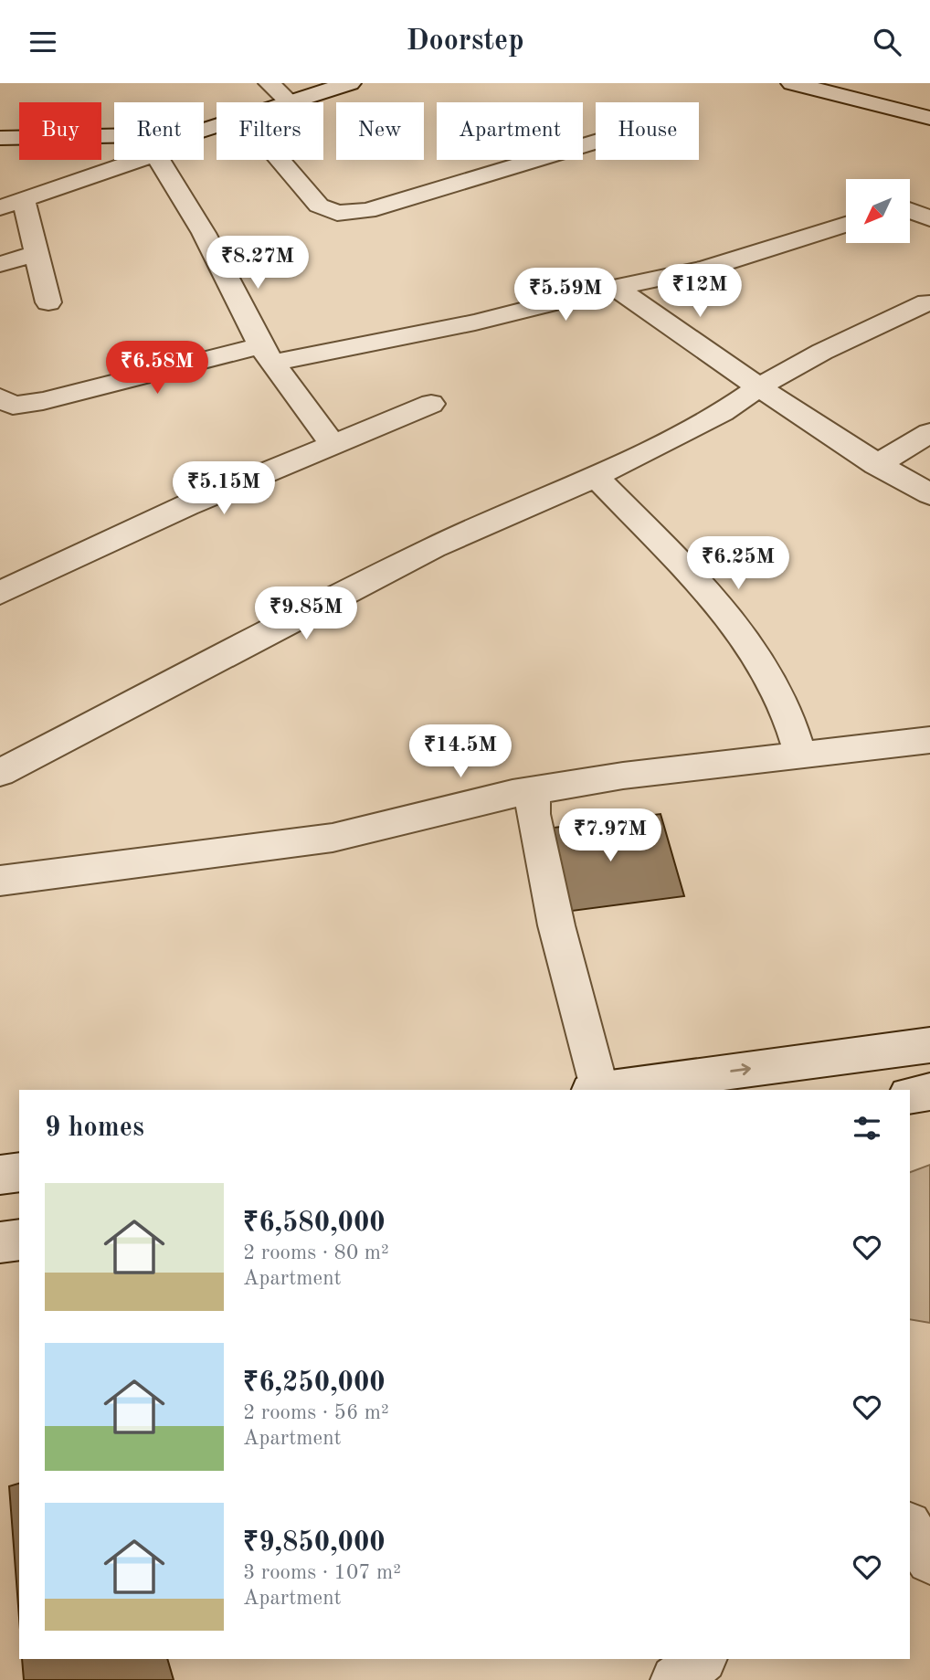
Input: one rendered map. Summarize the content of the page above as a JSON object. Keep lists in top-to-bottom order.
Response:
{
  "north": "bottom left",
  "page": {
    "header": "Doorstep",
    "chip": [
      "Buy",
      "Rent",
      "Filters",
      "New",
      "Apartment",
      "House"
    ],
    "price": [
      "₹8.27M",
      "₹12M",
      "₹5.59M",
      "₹6.58M",
      "₹5.15M",
      "₹6.25M",
      "₹9.85M",
      "₹14.5M",
      "₹7.97M"
    ],
    "heading": "9 homes",
    "list": [
      {
        "name": "₹6,580,000",
        "note": "2 rooms · 80 m² · Apartment"
      },
      {
        "name": "₹6,250,000",
        "note": "2 rooms · 56 m² · Apartment"
      },
      {
        "name": "₹9,850,000",
        "note": "3 rooms · 107 m² · Apartment"
      }
    ]
  }
}
